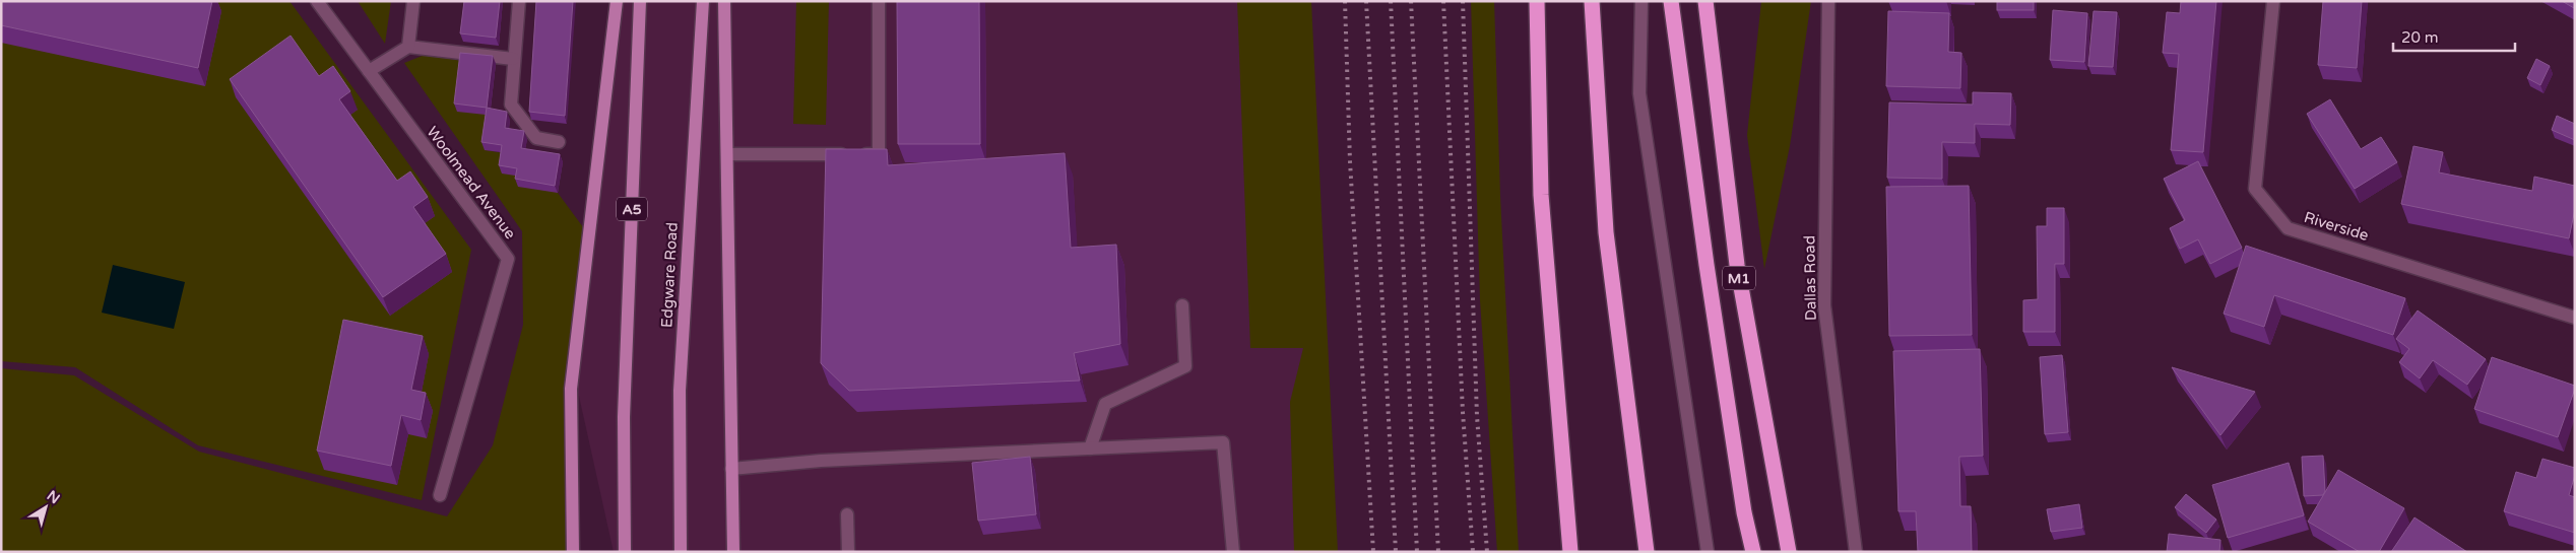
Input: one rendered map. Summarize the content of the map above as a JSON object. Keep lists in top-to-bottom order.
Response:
{
  "streets": {
    "highway": ["M1"],
    "main road": ["A5", "Edgware Road"],
    "street": ["Woolmead Avenue", "Riverside", "Dallas Road"]
  },
  "scale_bar": "20 m",
  "north": "top right"
}
